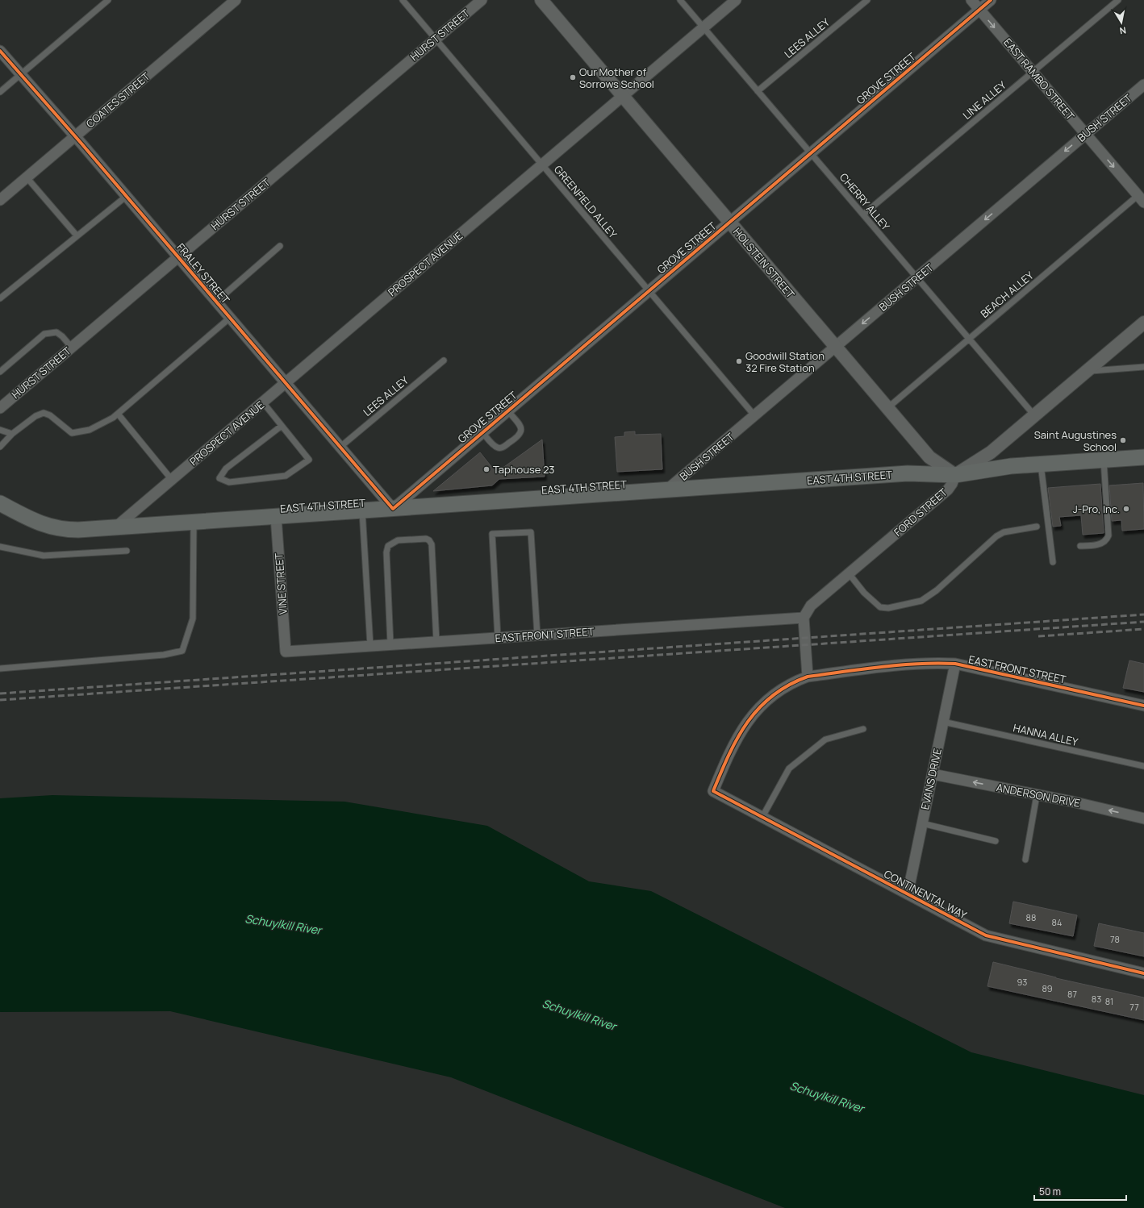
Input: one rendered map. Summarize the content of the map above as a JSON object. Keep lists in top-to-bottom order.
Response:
{
  "streets": {
    "main road": ["EAST 4TH STREET"],
    "street": [
      "HURST STREET",
      "GROVE STREET",
      "EAST RAMBO STREET",
      "COATES STREET",
      "BUSH STREET",
      "HOLSTEIN STREET",
      "PROSPECT AVENUE",
      "FRALEY STREET",
      "FORD STREET",
      "VINE STREET",
      "EAST FRONT STREET",
      "EVANS DRIVE",
      "ANDERSON DRIVE",
      "CONTINENTAL WAY"
    ],
    "lane": [
      "LEES ALLEY",
      "LINE ALLEY",
      "GREENFIELD ALLEY",
      "CHERRY ALLEY",
      "BEACH ALLEY",
      "HANNA ALLEY"
    ]
  },
  "crossings": [
    ["HURST STREET", "GREENFIELD ALLEY"],
    ["HURST STREET", "FRALEY STREET"],
    ["LEES ALLEY", "CHERRY ALLEY"],
    ["LEES ALLEY", "FRALEY STREET"],
    ["GROVE STREET", "EAST RAMBO STREET"],
    ["GROVE STREET", "GREENFIELD ALLEY"],
    ["GROVE STREET", "CHERRY ALLEY"],
    ["GROVE STREET", "HOLSTEIN STREET"],
    ["GROVE STREET", "FRALEY STREET"],
    ["GROVE STREET", "EAST 4TH STREET"],
    ["EAST RAMBO STREET", "LINE ALLEY"],
    ["EAST RAMBO STREET", "BUSH STREET"],
    ["EAST RAMBO STREET", "BEACH ALLEY"],
    ["COATES STREET", "FRALEY STREET"],
    ["LINE ALLEY", "CHERRY ALLEY"],
    ["BUSH STREET", "GREENFIELD ALLEY"],
    ["BUSH STREET", "CHERRY ALLEY"],
    ["BUSH STREET", "HOLSTEIN STREET"],
    ["BUSH STREET", "EAST 4TH STREET"],
    ["GREENFIELD ALLEY", "PROSPECT AVENUE"],
    ["CHERRY ALLEY", "PROSPECT AVENUE"],
    ["CHERRY ALLEY", "BEACH ALLEY"],
    ["HOLSTEIN STREET", "PROSPECT AVENUE"],
    ["HOLSTEIN STREET", "BEACH ALLEY"],
    ["HOLSTEIN STREET", "EAST 4TH STREET"],
    ["HOLSTEIN STREET", "FORD STREET"],
    ["PROSPECT AVENUE", "FRALEY STREET"],
    ["PROSPECT AVENUE", "EAST 4TH STREET"],
    ["FRALEY STREET", "EAST 4TH STREET"],
    ["EAST 4TH STREET", "FORD STREET"],
    ["EAST 4TH STREET", "VINE STREET"],
    ["FORD STREET", "EAST FRONT STREET"],
    ["VINE STREET", "EAST FRONT STREET"],
    ["EAST FRONT STREET", "EVANS DRIVE"],
    ["EAST FRONT STREET", "CONTINENTAL WAY"],
    ["HANNA ALLEY", "EVANS DRIVE"],
    ["EVANS DRIVE", "ANDERSON DRIVE"],
    ["EVANS DRIVE", "CONTINENTAL WAY"]
  ],
  "one_way": ["EAST RAMBO STREET", "BUSH STREET", "ANDERSON DRIVE"],
  "water": ["Schuylkill River"],
  "places": [
    "Our Mother of Sorrows School",
    "Goodwill Station 32 Fire Station",
    "Saint Augustines School",
    "Taphouse 23",
    "J-Pro, Inc."
  ],
  "house_numbers": [
    "88",
    "84",
    "78",
    "93",
    "89",
    "87",
    "83",
    "81",
    "77"
  ],
  "scale_bar": "50 m",
  "north": "bottom"
}
